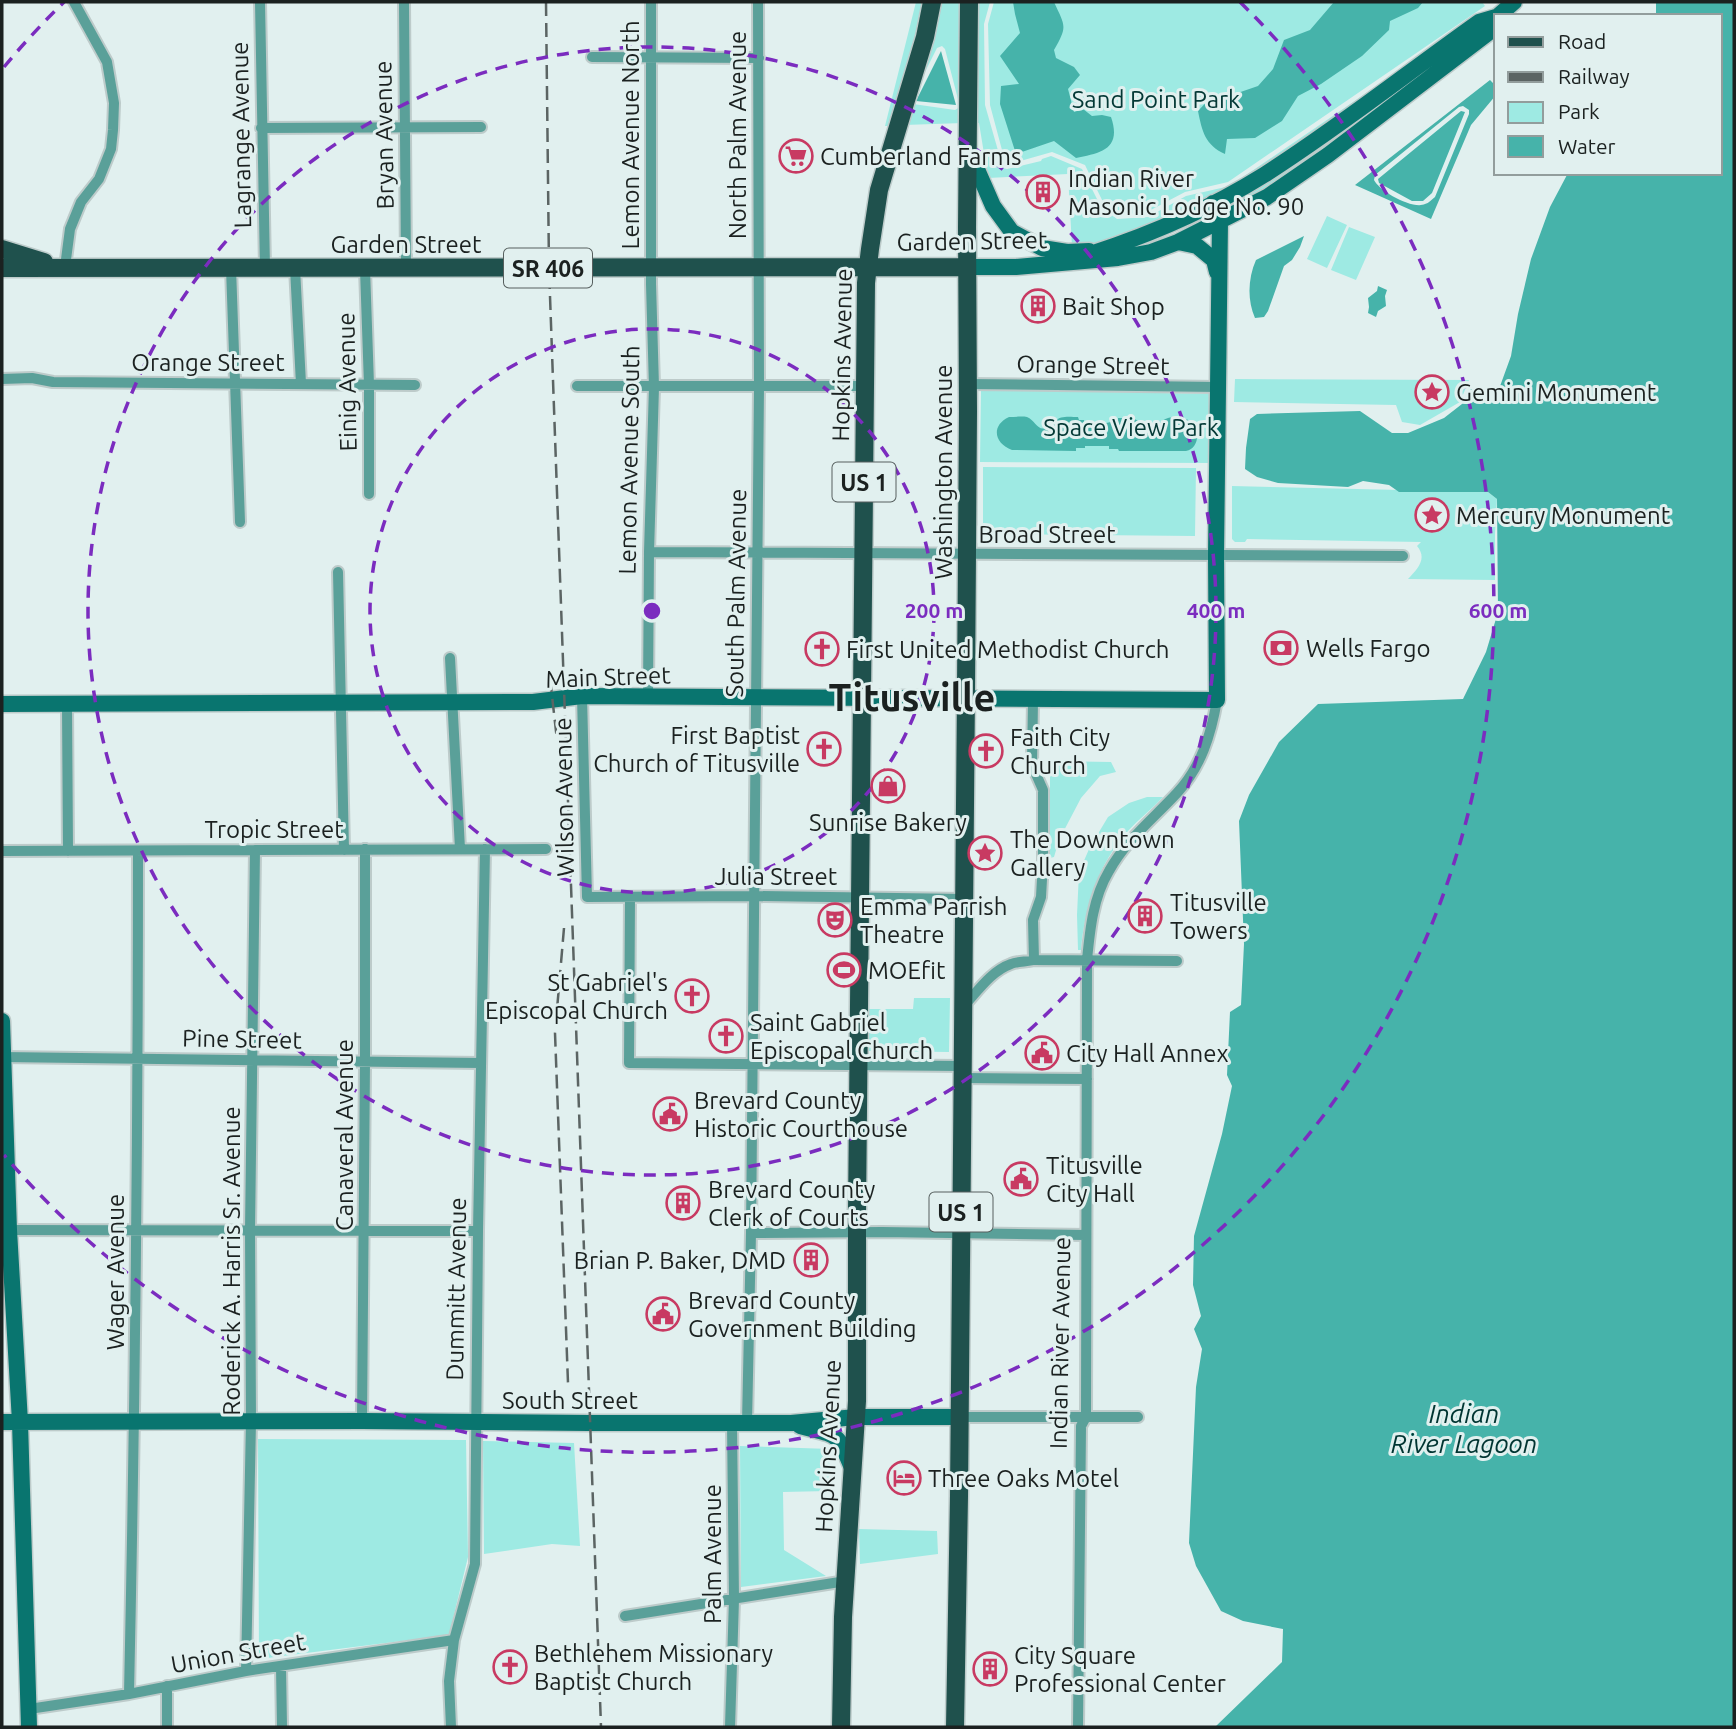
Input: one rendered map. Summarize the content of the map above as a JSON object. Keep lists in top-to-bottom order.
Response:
{
  "streets": {
    "main road": [
      "Garden Street",
      "SR 406",
      "Hopkins Avenue",
      "Washington Avenue",
      "US 1"
    ],
    "street": [
      "Lagrange Avenue",
      "Bryan Avenue",
      "Lemon Avenue North",
      "North Palm Avenue",
      "Orange Street",
      "Einig Avenue",
      "Lemon Avenue South",
      "Broad Street",
      "South Palm Avenue",
      "Main Street",
      "Wilson Avenue",
      "Tropic Street",
      "Julia Street",
      "Pine Street",
      "Canaveral Avenue",
      "Roderick A. Harris Sr. Avenue",
      "Wager Avenue",
      "Dummitt Avenue",
      "Indian River Avenue",
      "South Street",
      "Palm Avenue",
      "Union Street"
    ]
  },
  "crossings": [
    ["Lagrange Avenue", "Garden Street"],
    ["Bryan Avenue", "Garden Street"],
    ["Lemon Avenue North", "Garden Street"],
    ["Lemon Avenue North", "Lemon Avenue South"],
    ["North Palm Avenue", "Garden Street"],
    ["North Palm Avenue", "South Palm Avenue"],
    ["Garden Street", "Hopkins Avenue"],
    ["Garden Street", "Einig Avenue"],
    ["Garden Street", "Lemon Avenue South"],
    ["Garden Street", "Washington Avenue"],
    ["Garden Street", "US 1"],
    ["Garden Street", "South Palm Avenue"],
    ["Garden Street", "Indian River Avenue"],
    ["Hopkins Avenue", "Broad Street"],
    ["Hopkins Avenue", "Main Street"],
    ["Hopkins Avenue", "Julia Street"],
    ["Hopkins Avenue", "South Street"],
    ["Orange Street", "Einig Avenue"],
    ["Orange Street", "Washington Avenue"],
    ["Orange Street", "Indian River Avenue"],
    ["Lemon Avenue South", "Broad Street"],
    ["Lemon Avenue South", "Main Street"],
    ["Washington Avenue", "US 1"],
    ["Washington Avenue", "Broad Street"],
    ["Washington Avenue", "Main Street"],
    ["Washington Avenue", "Julia Street"],
    ["Washington Avenue", "South Street"],
    ["Broad Street", "South Palm Avenue"],
    ["Broad Street", "Indian River Avenue"],
    ["South Palm Avenue", "Main Street"],
    ["South Palm Avenue", "Julia Street"],
    ["South Palm Avenue", "South Street"],
    ["South Palm Avenue", "Palm Avenue"],
    ["Main Street", "Wilson Avenue"],
    ["Main Street", "Indian River Avenue"],
    ["Wilson Avenue", "Julia Street"],
    ["Tropic Street", "Canaveral Avenue"],
    ["Tropic Street", "Roderick A. Harris Sr. Avenue"],
    ["Tropic Street", "Wager Avenue"],
    ["Tropic Street", "Dummitt Avenue"],
    ["Pine Street", "Canaveral Avenue"],
    ["Pine Street", "Roderick A. Harris Sr. Avenue"],
    ["Pine Street", "Wager Avenue"],
    ["Pine Street", "Dummitt Avenue"],
    ["Canaveral Avenue", "South Street"],
    ["Roderick A. Harris Sr. Avenue", "South Street"],
    ["Roderick A. Harris Sr. Avenue", "Union Street"],
    ["Wager Avenue", "South Street"],
    ["Wager Avenue", "Union Street"],
    ["Dummitt Avenue", "South Street"],
    ["Dummitt Avenue", "Union Street"],
    ["Indian River Avenue", "South Street"],
    ["South Street", "Palm Avenue"]
  ],
  "districts": ["Titusville"],
  "water": ["Indian River Lagoon"],
  "parks": ["Sand Point Park", "Space View Park"],
  "places": {
    "supermarket": ["Cumberland Farms"],
    "building": [
      "Indian River Masonic Lodge No. 90",
      "Bait Shop",
      "Titusville Towers",
      "Brevard County Clerk of Courts",
      "Brian P. Baker, DMD",
      "City Square Professional Center"
    ],
    "place": ["Gemini Monument", "Mercury Monument", "The Downtown Gallery"],
    "bank": ["Wells Fargo"],
    "church": [
      "First United Methodist Church",
      "First Baptist Church of Titusville",
      "Faith City Church",
      "St Gabriel's Episcopal Church",
      "Saint Gabriel Episcopal Church",
      "Bethlehem Missionary Baptist Church"
    ],
    "shop": ["Sunrise Bakery"],
    "theatre": ["Emma Parrish Theatre"],
    "sports": ["MOEfit"],
    "public building": [
      "City Hall Annex",
      "Brevard County Historic Courthouse",
      "Titusville City Hall",
      "Brevard County Government Building"
    ],
    "hotel": ["Three Oaks Motel"]
  },
  "legend": [
    "Road",
    "Railway",
    "Park",
    "Water"
  ],
  "rings": ["200 m", "400 m", "600 m"]
}
